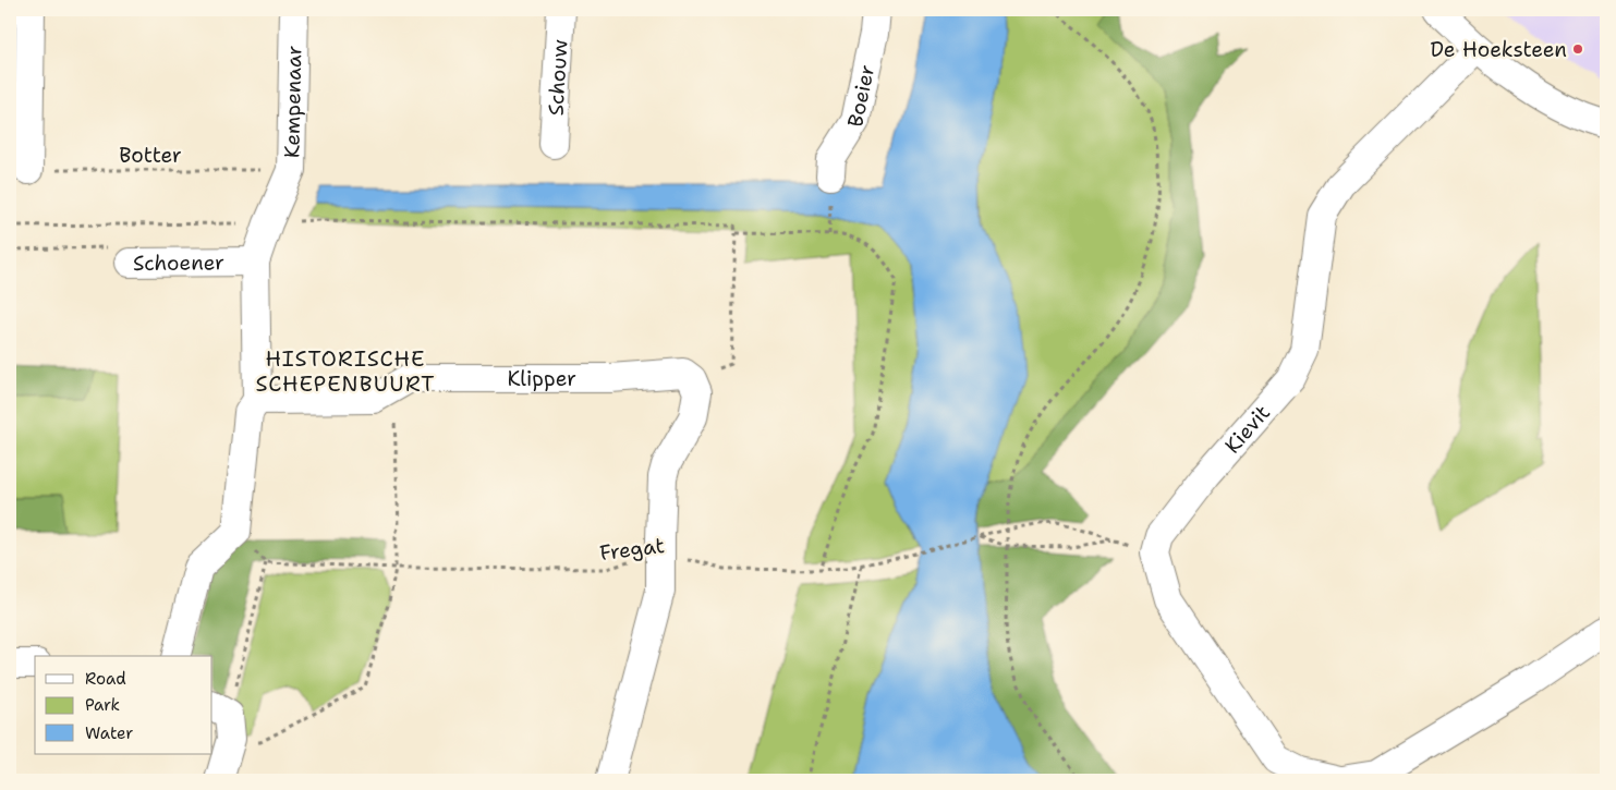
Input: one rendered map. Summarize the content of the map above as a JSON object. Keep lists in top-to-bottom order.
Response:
{
  "streets": {
    "street": [
      "Schouw",
      "Boeier",
      "Kempenaar",
      "Schoener",
      "Klipper",
      "Kievit"
    ],
    "path": ["Botter", "Fregat"]
  },
  "crossings": [
    ["Kempenaar", "Botter"],
    ["Kempenaar", "Schoener"],
    ["Schoener", "Klipper"]
  ],
  "districts": ["HISTORISCHE SCHEPENBUURT"],
  "places": ["De Hoeksteen"],
  "legend": ["Road", "Park", "Water"]
}
